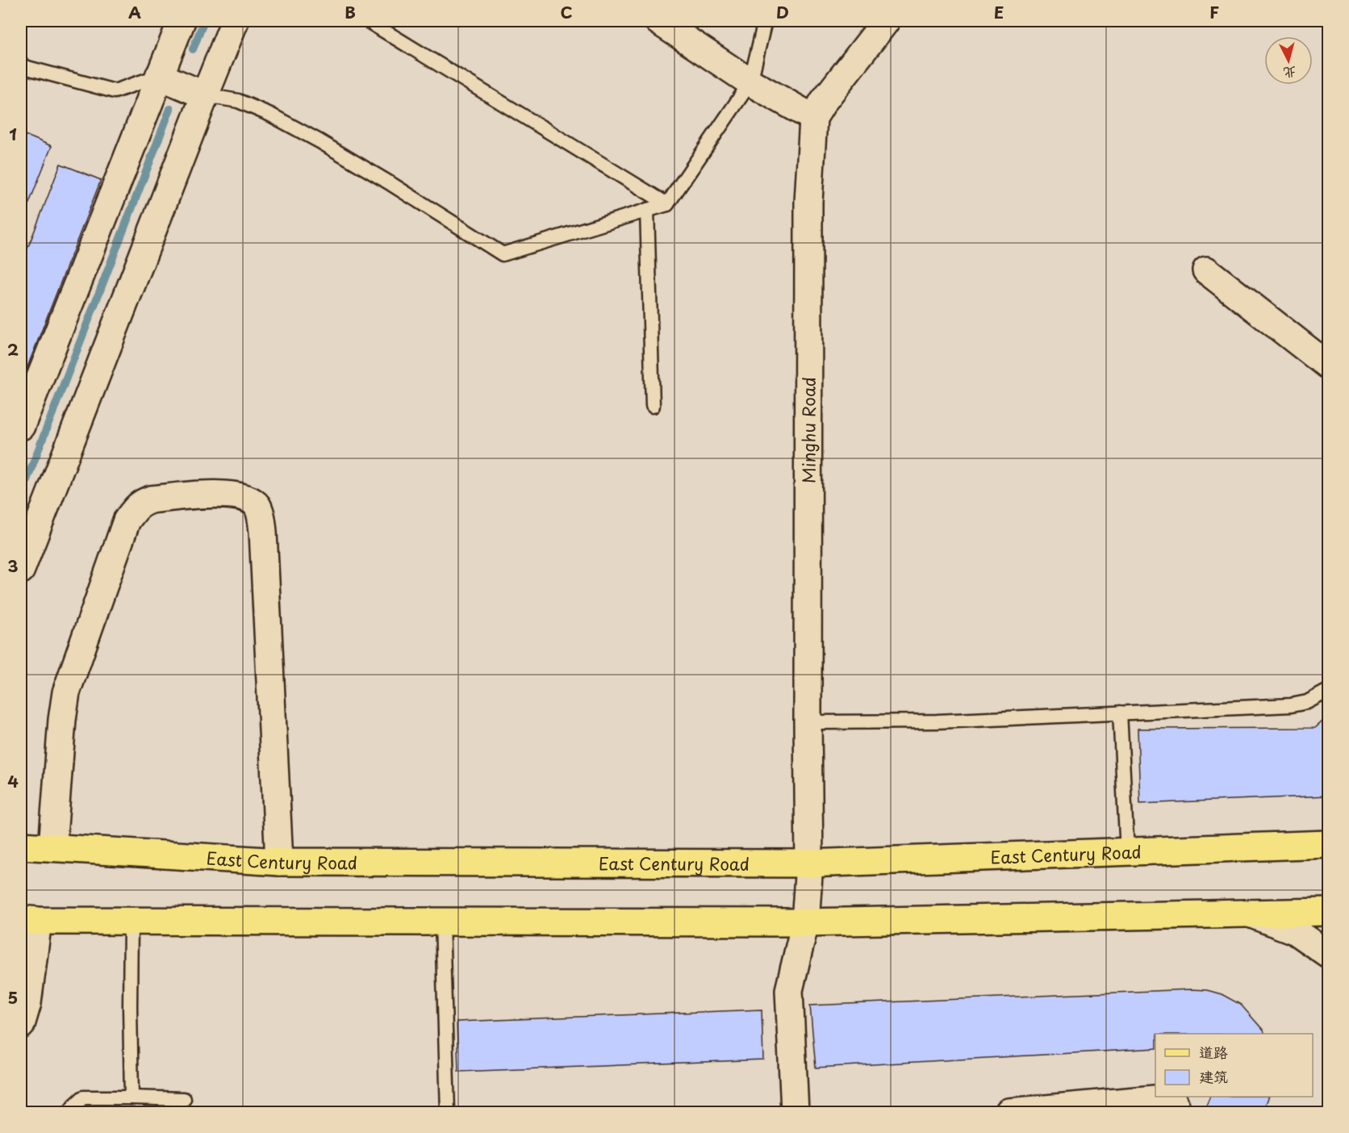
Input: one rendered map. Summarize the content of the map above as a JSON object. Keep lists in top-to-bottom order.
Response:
{
  "streets": {
    "main road": ["East Century Road"],
    "street": ["Minghu Road"]
  },
  "crossings": [
    ["Minghu Road", "East Century Road"]
  ],
  "legend": ["道路", "建筑"],
  "north": "bottom",
  "grid": {
    "columns": [
      "A",
      "B",
      "C",
      "D",
      "E",
      "F"
    ],
    "rows": [
      "1",
      "2",
      "3",
      "4",
      "5"
    ]
  }
}
